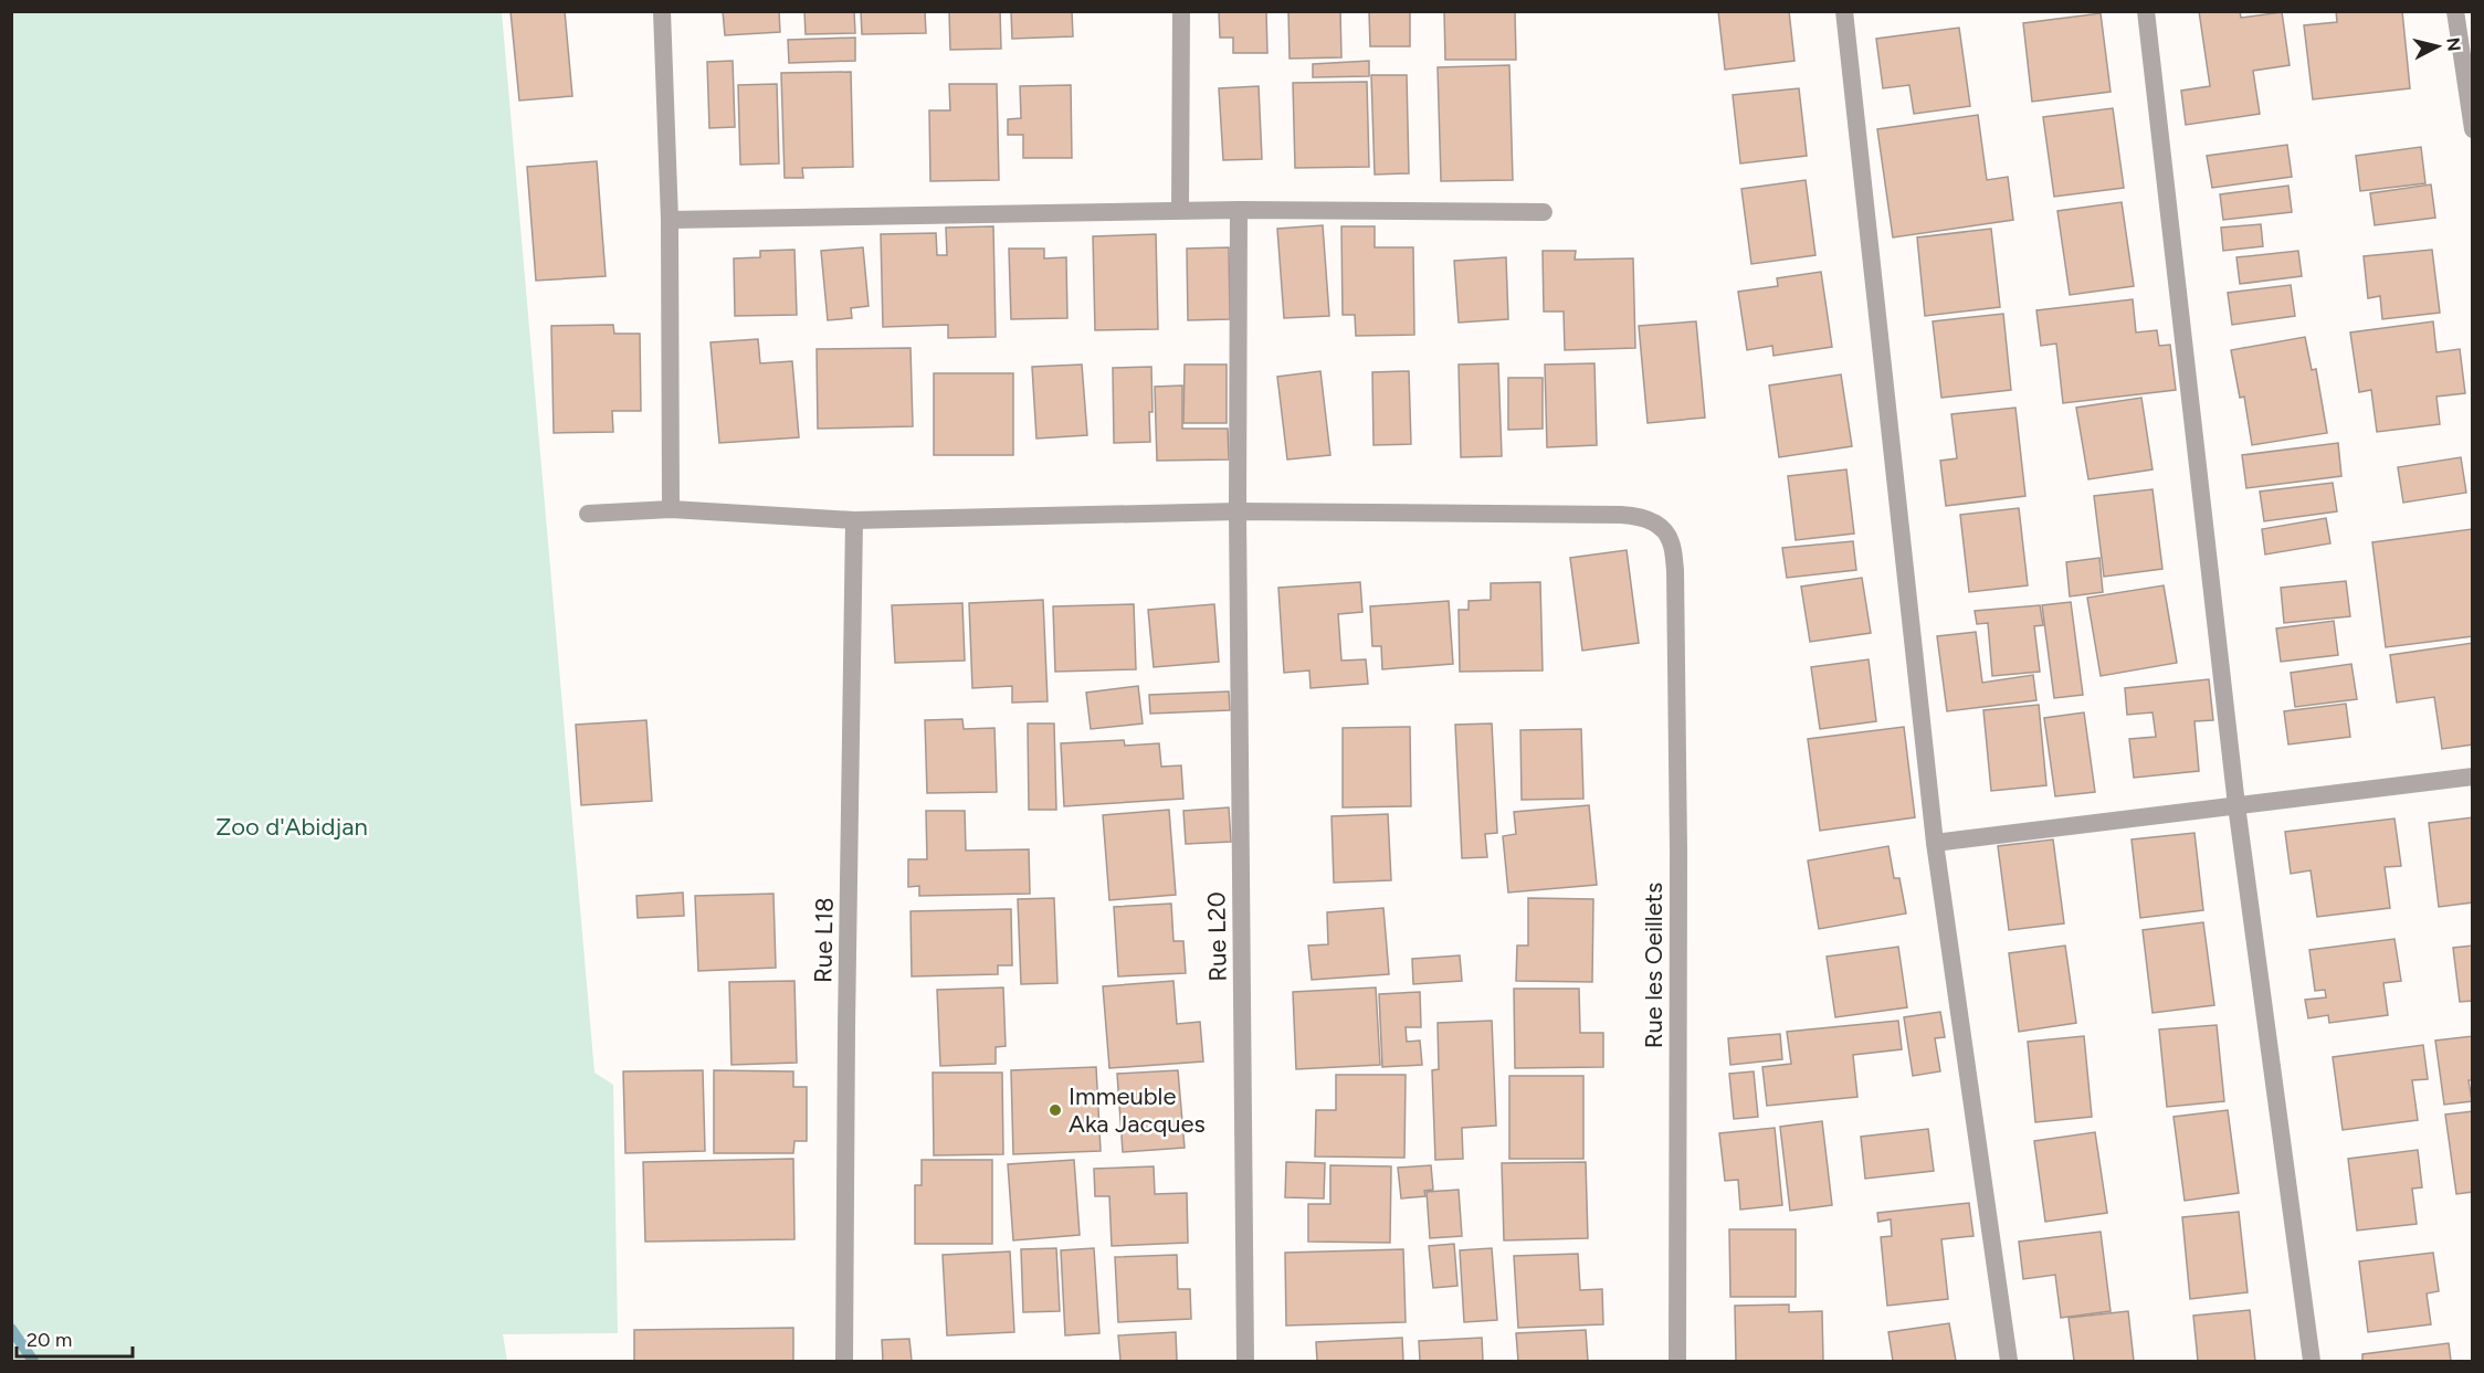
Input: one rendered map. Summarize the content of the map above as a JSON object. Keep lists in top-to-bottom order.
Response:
{
  "streets": {
    "street": ["Rue L20", "Rue L18", "Rue les Oeillets"]
  },
  "crossings": [
    ["Rue L20", "Rue les Oeillets"],
    ["Rue L18", "Rue les Oeillets"]
  ],
  "parks": ["Zoo d'Abidjan"],
  "places": ["Immeuble Aka Jacques"],
  "scale_bar": "20 m",
  "north": "right"
}
